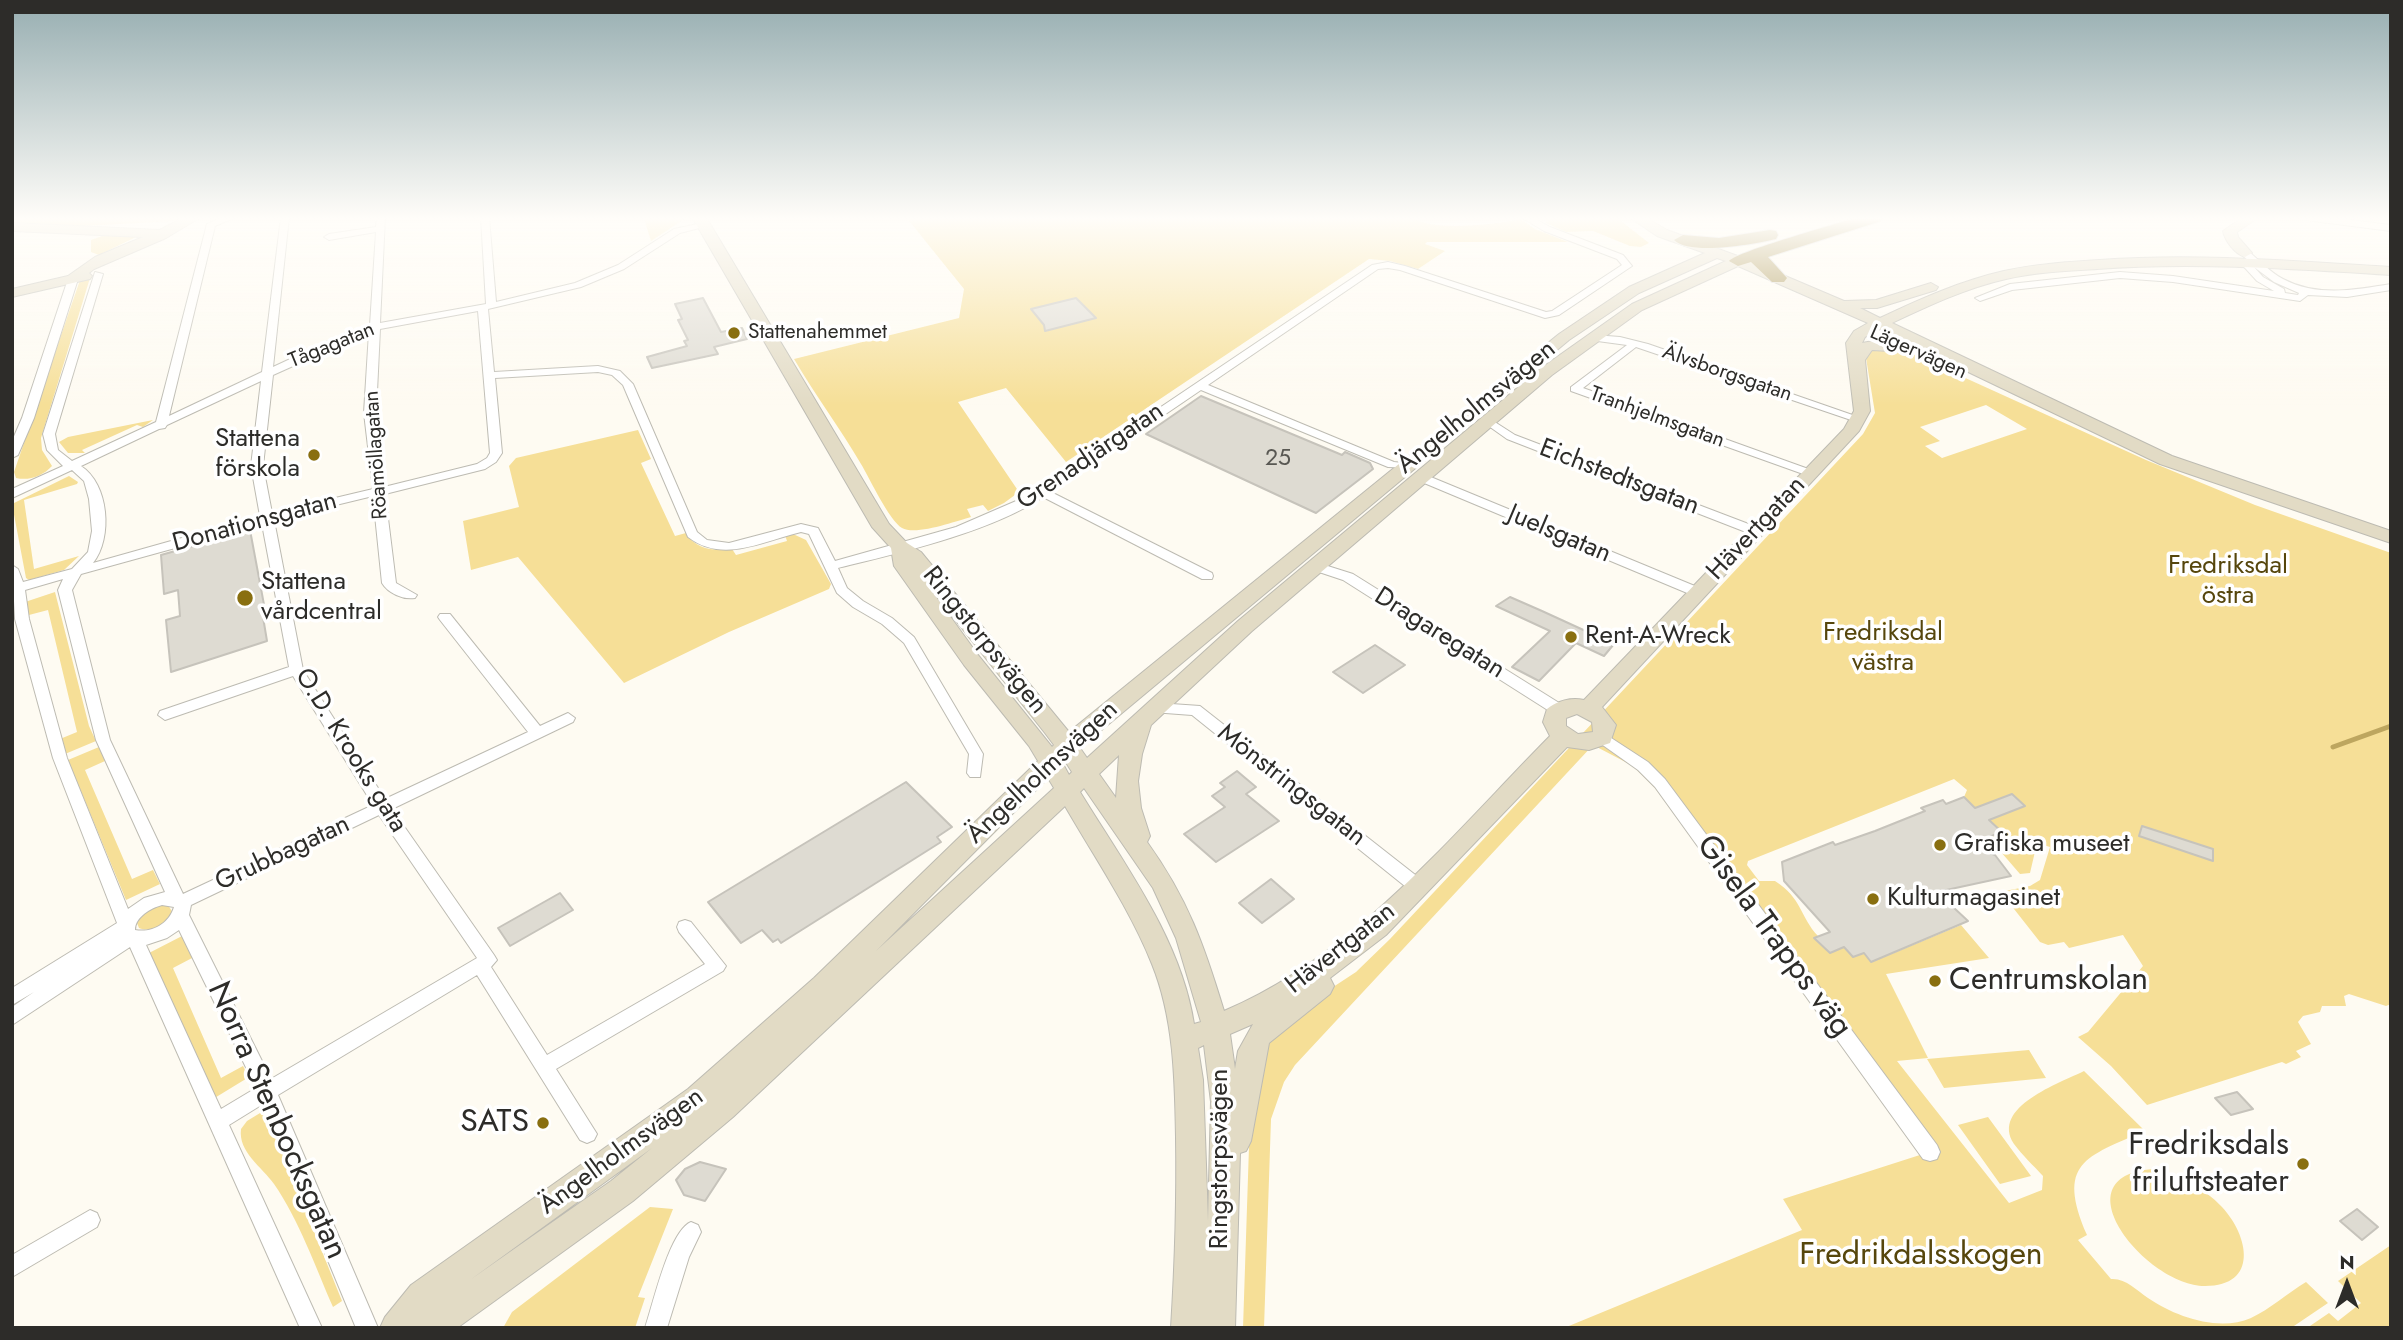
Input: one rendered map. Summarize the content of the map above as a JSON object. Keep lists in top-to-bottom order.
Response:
{
  "streets": {
    "main road": [
      "Lägervägen",
      "Ängelholmsvägen",
      "Hävertgatan",
      "Ringstorpsvägen"
    ],
    "street": [
      "Tågagatan",
      "Älvsborgsgatan",
      "Tranhjelmsgatan",
      "Röamöllagatan",
      "Grenadjärgatan",
      "Eichstedtsgatan",
      "Donationsgatan",
      "Juelsgatan",
      "Dragaregatan",
      "O.D. Krooks gata",
      "Mönstringsgatan",
      "Grubbagatan",
      "Gisela Trapps väg",
      "Norra Stenbocksgatan"
    ]
  },
  "crossings": [
    ["Tågagatan", "Röamöllagatan"],
    ["Tågagatan", "O.D. Krooks gata"],
    ["Tågagatan", "Norra Stenbocksgatan"],
    ["Älvsborgsgatan", "Ängelholmsvägen"],
    ["Älvsborgsgatan", "Tranhjelmsgatan"],
    ["Älvsborgsgatan", "Hävertgatan"],
    ["Ängelholmsvägen", "Eichstedtsgatan"],
    ["Ängelholmsvägen", "Juelsgatan"],
    ["Ängelholmsvägen", "Dragaregatan"],
    ["Ängelholmsvägen", "Ringstorpsvägen"],
    ["Ängelholmsvägen", "Mönstringsgatan"],
    ["Tranhjelmsgatan", "Hävertgatan"],
    ["Röamöllagatan", "Donationsgatan"],
    ["Grenadjärgatan", "Juelsgatan"],
    ["Grenadjärgatan", "Ringstorpsvägen"],
    ["Eichstedtsgatan", "Hävertgatan"],
    ["Donationsgatan", "O.D. Krooks gata"],
    ["Donationsgatan", "Norra Stenbocksgatan"],
    ["Hävertgatan", "Juelsgatan"],
    ["Hävertgatan", "Dragaregatan"],
    ["Hävertgatan", "Ringstorpsvägen"],
    ["Hävertgatan", "Mönstringsgatan"],
    ["Hävertgatan", "Gisela Trapps väg"],
    ["Dragaregatan", "Gisela Trapps väg"],
    ["O.D. Krooks gata", "Grubbagatan"],
    ["Grubbagatan", "Norra Stenbocksgatan"]
  ],
  "parks": ["Fredriksdal östra", "Fredriksdal västra", "Fredrikdalsskogen"],
  "places": [
    "Stattenahemmet",
    "Stattena förskola",
    "Stattena vårdcentral",
    "Rent-A-Wreck",
    "Grafiska museet",
    "Kulturmagasinet",
    "Centrumskolan",
    "SATS",
    "Fredriksdals friluftsteater"
  ],
  "house_numbers": ["25"],
  "north": "top"
}
